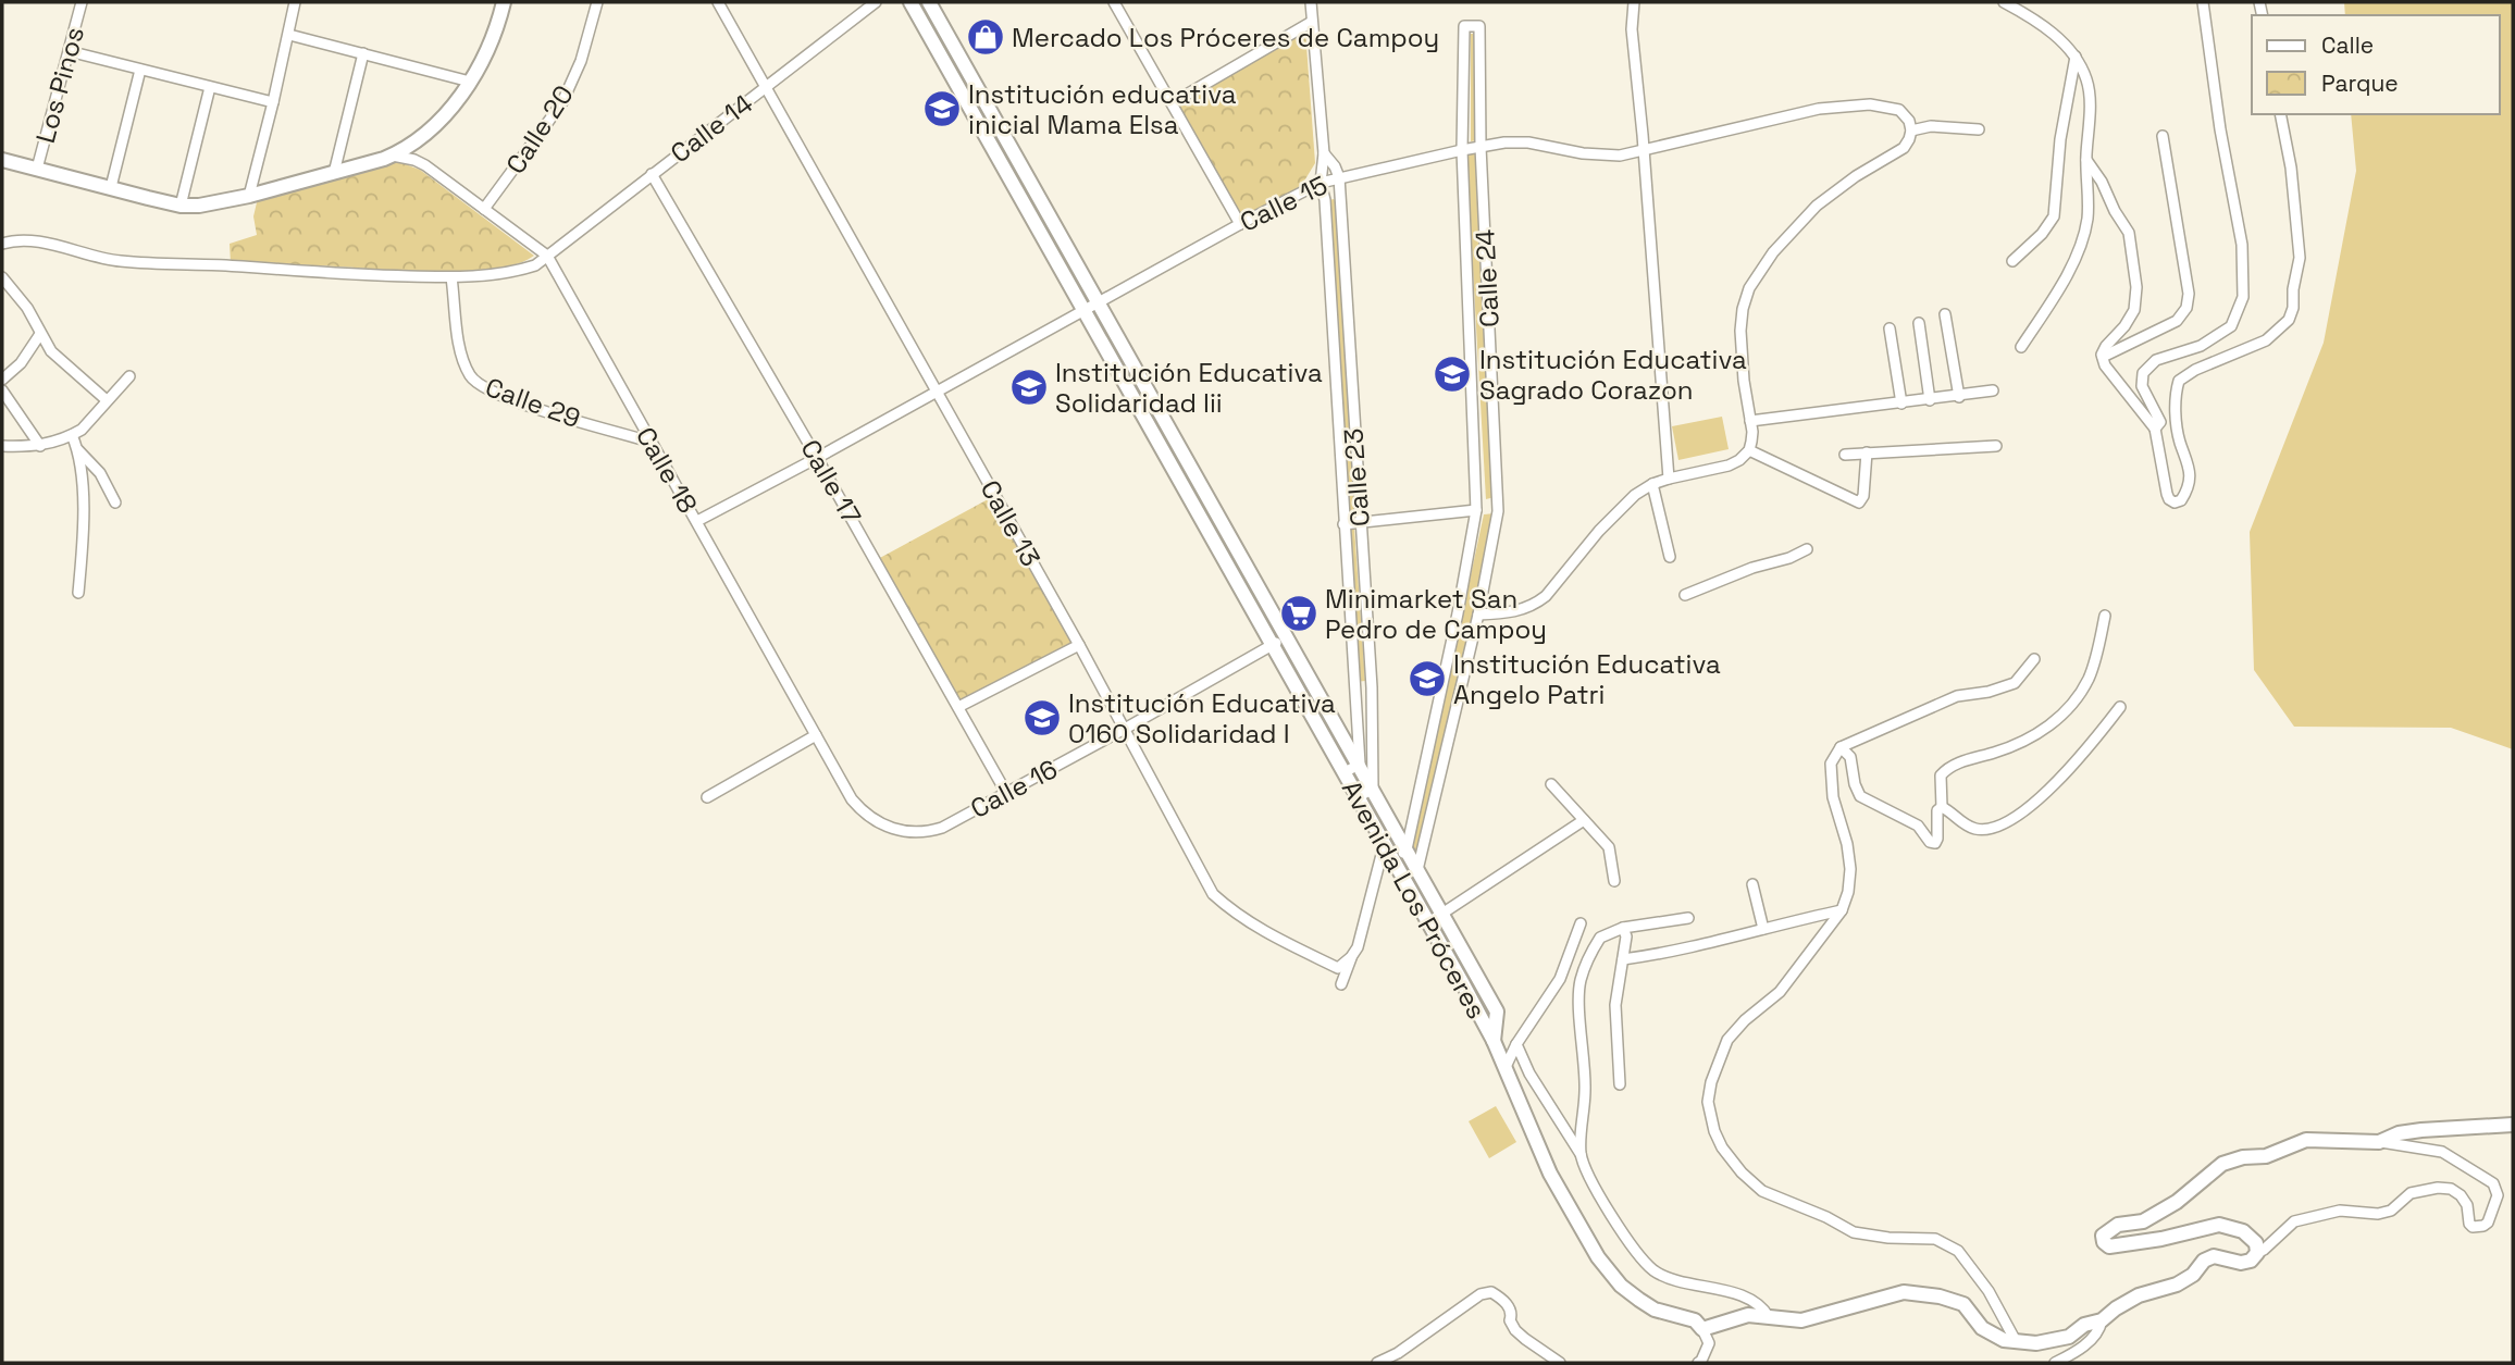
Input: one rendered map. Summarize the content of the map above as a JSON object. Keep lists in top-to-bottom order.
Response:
{
  "streets": {
    "main road": ["Avenida Los Próceres"],
    "street": [
      "Los Pinos",
      "Calle 14",
      "Calle 20",
      "Calle 15",
      "Calle 24",
      "Calle 29",
      "Calle 18",
      "Calle 23",
      "Calle 17",
      "Calle 13",
      "Calle 16"
    ]
  },
  "crossings": [
    ["Calle 14", "Calle 29"],
    ["Calle 14", "Calle 18"],
    ["Calle 14", "Calle 17"],
    ["Calle 14", "Calle 13"],
    ["Calle 20", "Calle 18"],
    ["Calle 15", "Calle 24"],
    ["Calle 15", "Calle 18"],
    ["Calle 15", "Calle 23"],
    ["Calle 15", "Calle 17"],
    ["Calle 15", "Calle 13"],
    ["Calle 15", "Avenida Los Próceres"],
    ["Calle 24", "Avenida Los Próceres"],
    ["Calle 29", "Calle 18"],
    ["Calle 18", "Calle 16"],
    ["Calle 23", "Avenida Los Próceres"],
    ["Calle 17", "Calle 16"],
    ["Calle 13", "Calle 16"],
    ["Calle 16", "Avenida Los Próceres"]
  ],
  "places": {
    "shop": ["Mercado Los Próceres de Campoy"],
    "school or university": [
      "Institución educativa inicial Mama Elsa",
      "Institución Educativa Sagrado Corazon",
      "Institución Educativa Solidaridad Iii",
      "Institución Educativa Angelo Patri",
      "Institución Educativa 0160 Solidaridad I"
    ],
    "supermarket": ["Minimarket San Pedro de Campoy"]
  },
  "legend": ["Calle", "Parque"]
}
